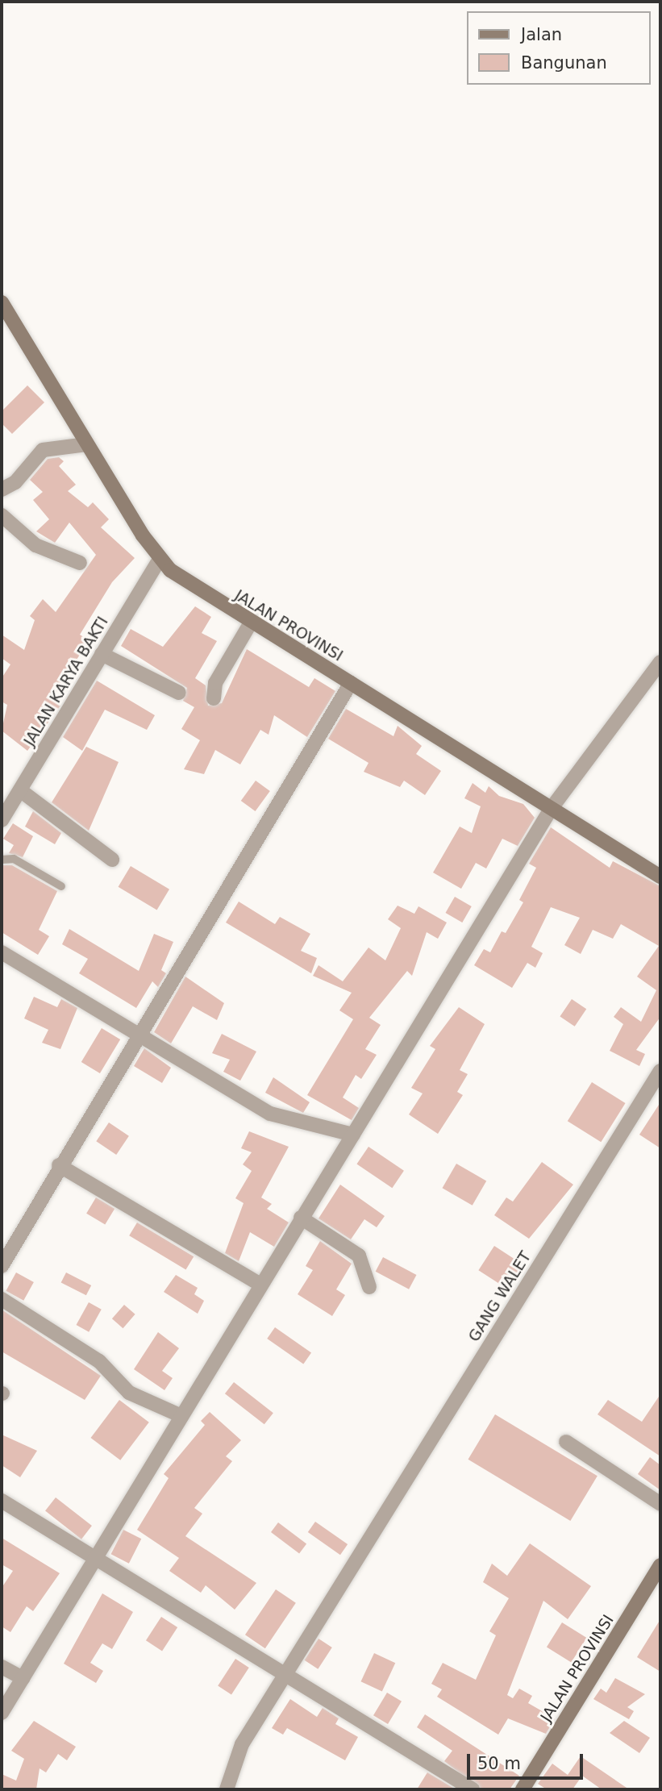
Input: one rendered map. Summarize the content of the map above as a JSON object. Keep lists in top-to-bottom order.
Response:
{
  "streets": {
    "main road": ["JALAN PROVINSI"],
    "street": ["JALAN KARYA BAKTI", "GANG WALET"]
  },
  "crossings": [
    ["JALAN PROVINSI", "JALAN KARYA BAKTI"]
  ],
  "legend": ["Jalan", "Bangunan"],
  "scale_bar": "50 m"
}
